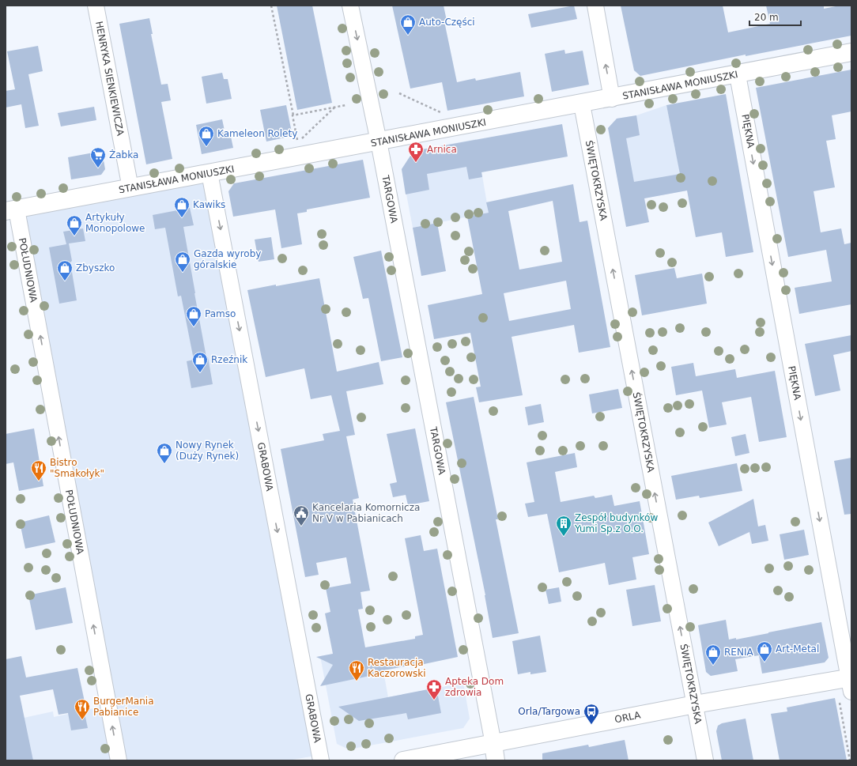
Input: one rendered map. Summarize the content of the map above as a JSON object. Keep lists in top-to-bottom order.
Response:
{
  "streets": {
    "street": [
      "HENRYKA SIENKIEWICZA",
      "STANISŁAWA MONIUSZKI",
      "PIĘKNA",
      "ŚWIĘTOKRZYSKA",
      "TARGOWA",
      "POŁUDNIOWA",
      "GRABOWA",
      "ORLA"
    ]
  },
  "crossings": [
    ["HENRYKA SIENKIEWICZA", "STANISŁAWA MONIUSZKI"],
    ["STANISŁAWA MONIUSZKI", "PIĘKNA"],
    ["STANISŁAWA MONIUSZKI", "ŚWIĘTOKRZYSKA"],
    ["STANISŁAWA MONIUSZKI", "TARGOWA"],
    ["STANISŁAWA MONIUSZKI", "POŁUDNIOWA"],
    ["STANISŁAWA MONIUSZKI", "GRABOWA"],
    ["PIĘKNA", "ORLA"],
    ["ŚWIĘTOKRZYSKA", "ORLA"],
    ["TARGOWA", "ORLA"]
  ],
  "one_way": [
    "PIĘKNA",
    "ŚWIĘTOKRZYSKA",
    "POŁUDNIOWA",
    "GRABOWA"
  ],
  "places": {
    "shop": [
      "Auto-Części",
      "Kameleon Rolety",
      "Kawiks",
      "Artykuły Monopolowe",
      "Gazda wyroby góralskie",
      "Zbyszko",
      "Pamso",
      "Rzeźnik",
      "Nowy Rynek (Duży Rynek)",
      "Art-Metal",
      "RENIA"
    ],
    "pharmacy": ["Arnica", "Apteka Dom zdrowia"],
    "supermarket": ["Żabka"],
    "restaurant": ["Bistro \"Smakołyk\"", "Restauracja Kaczorowski", "BurgerMania Pabianice"],
    "public building": ["Kancelaria Komornicza Nr V w Pabianicach"],
    "building": ["Zespół budynków Yumi Sp.z O.O."],
    "bus stop": ["Orla/Targowa"]
  },
  "scale_bar": "20 m"
}
